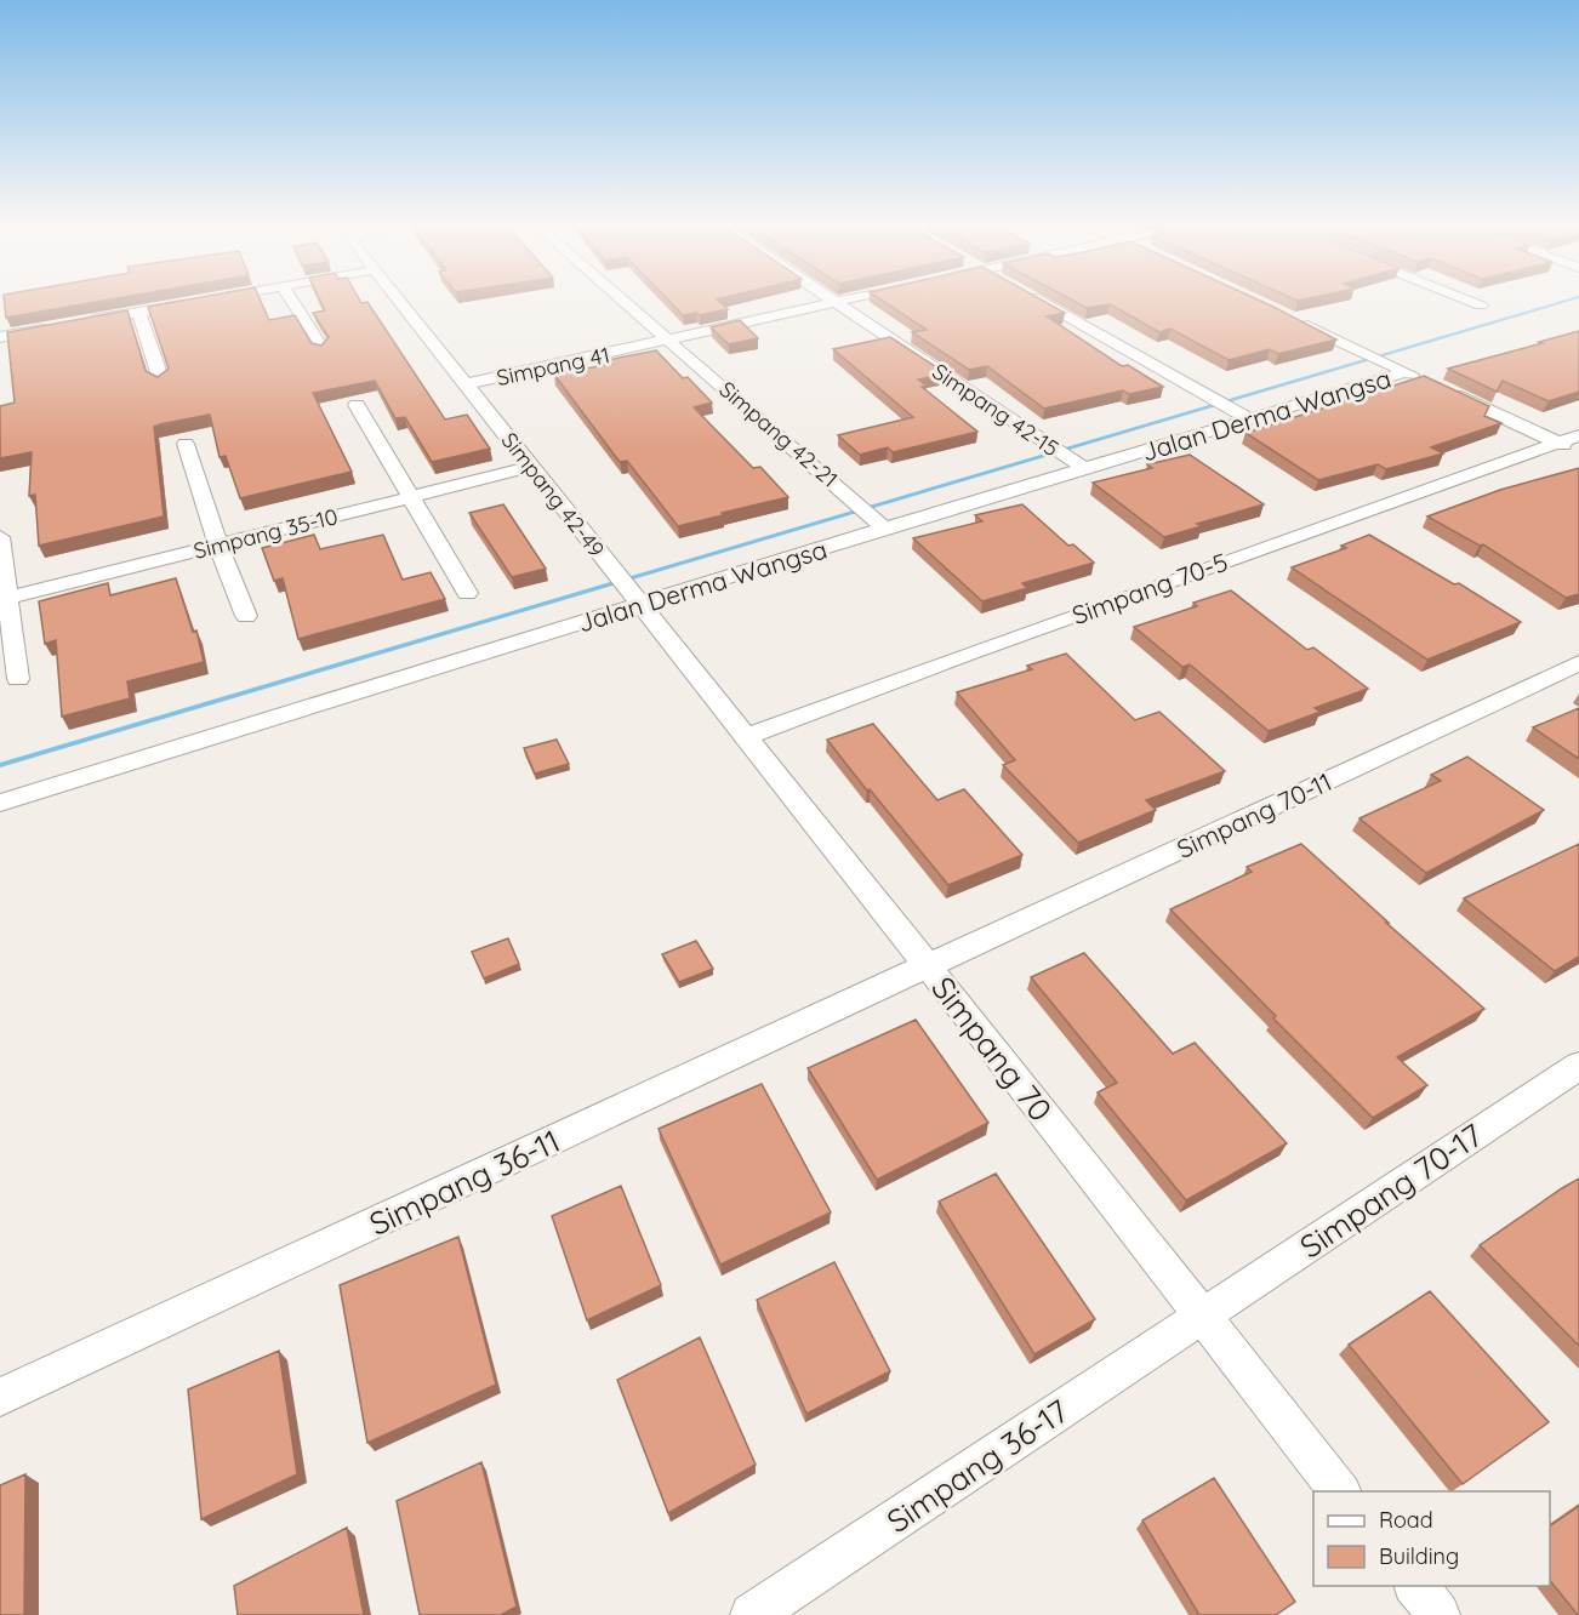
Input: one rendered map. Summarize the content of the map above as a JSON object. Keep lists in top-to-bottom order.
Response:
{
  "streets": {
    "street": [
      "Simpang 41",
      "Simpang 42-15",
      "Jalan Derma Wangsa",
      "Simpang 42-21",
      "Simpang 42-49",
      "Simpang 35-10",
      "Simpang 70-5",
      "Simpang 70-11",
      "Simpang 70",
      "Simpang 36-11",
      "Simpang 70-17",
      "Simpang 36-17"
    ]
  },
  "crossings": [
    ["Simpang 41", "Simpang 42-15"],
    ["Simpang 41", "Simpang 42-21"],
    ["Simpang 41", "Simpang 42-49"],
    ["Simpang 42-15", "Jalan Derma Wangsa"],
    ["Jalan Derma Wangsa", "Simpang 42-21"],
    ["Jalan Derma Wangsa", "Simpang 42-49"],
    ["Jalan Derma Wangsa", "Simpang 70"],
    ["Simpang 42-49", "Simpang 35-10"],
    ["Simpang 42-49", "Simpang 70"],
    ["Simpang 70-5", "Simpang 70"],
    ["Simpang 70-11", "Simpang 70"],
    ["Simpang 70-11", "Simpang 36-11"],
    ["Simpang 70", "Simpang 36-11"],
    ["Simpang 70", "Simpang 70-17"],
    ["Simpang 70", "Simpang 36-17"],
    ["Simpang 70-17", "Simpang 36-17"]
  ],
  "legend": ["Road", "Building"]
}
